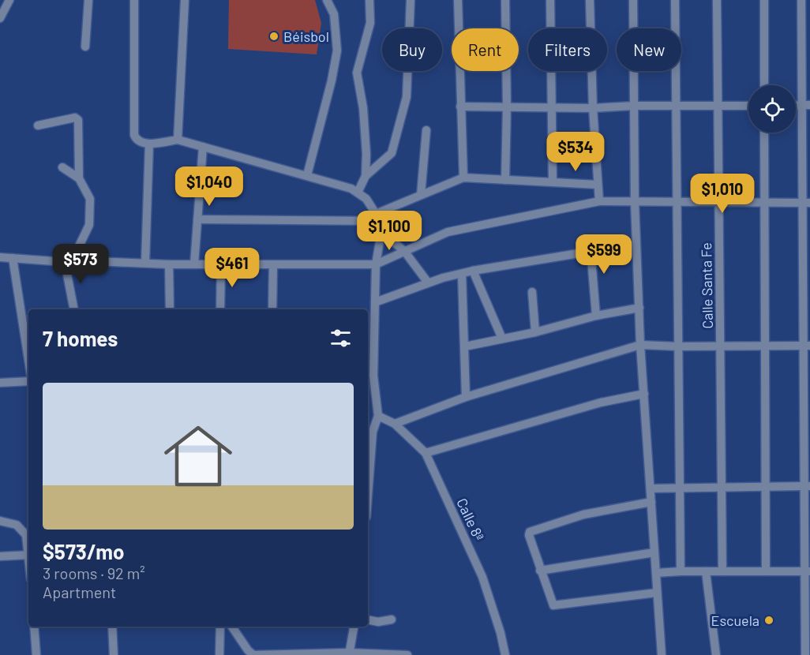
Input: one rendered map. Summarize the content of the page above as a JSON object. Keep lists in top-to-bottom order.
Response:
{
  "streets": {
    "street": ["Calle Santa Fe", "Calle 8ª"]
  },
  "places": ["Béisbol", "Escuela"],
  "page": {
    "chip": [
      "Buy",
      "Rent",
      "Filters",
      "New"
    ],
    "price": [
      "$534",
      "$1,040",
      "$1,010",
      "$1,100",
      "$599",
      "$573",
      "$461"
    ],
    "heading": "7 homes",
    "list": [
      {
        "name": "$573/mo",
        "note": "3 rooms · 92 m² · Apartment"
      }
    ]
  }
}
